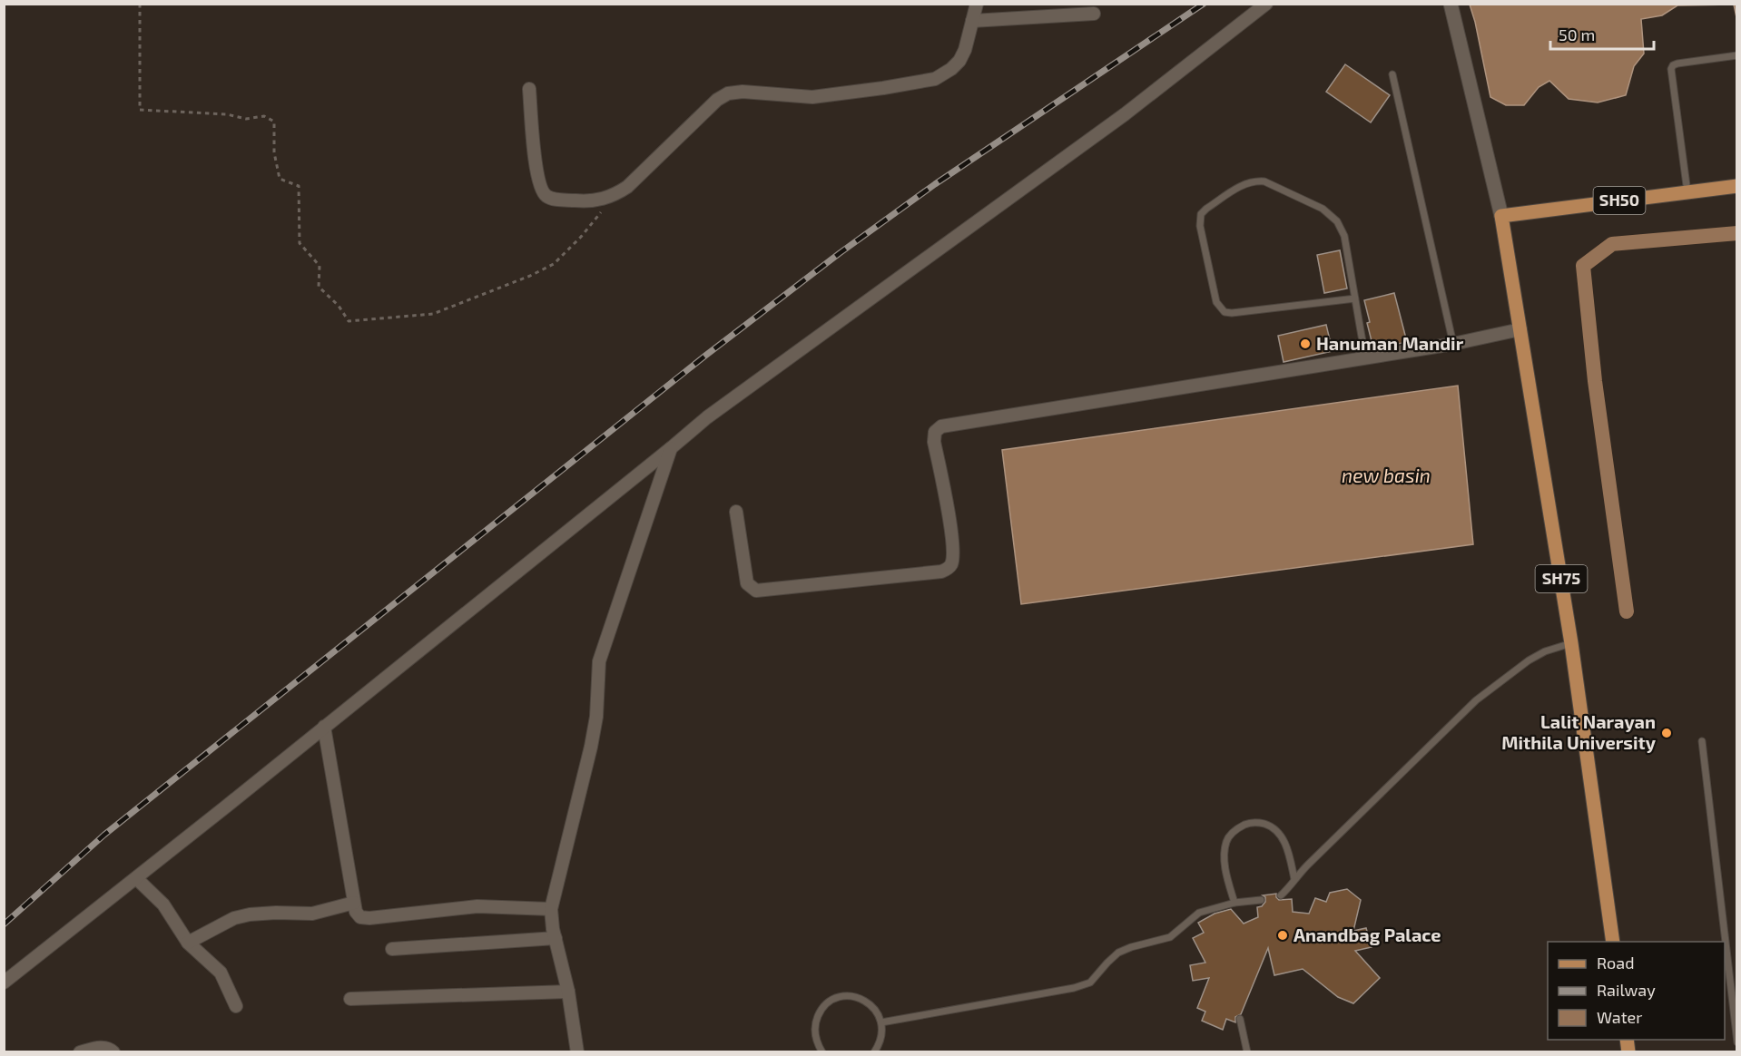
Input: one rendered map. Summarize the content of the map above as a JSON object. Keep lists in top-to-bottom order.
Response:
{
  "streets": {
    "main road": ["SH50", "SH75"]
  },
  "crossings": [
    ["SH50", "SH75"]
  ],
  "water": ["new basin"],
  "places": ["Hanuman Mandir", "Lalit Narayan Mithila University", "Anandbag Palace"],
  "legend": ["Road", "Railway", "Water"],
  "scale_bar": "50 m"
}
